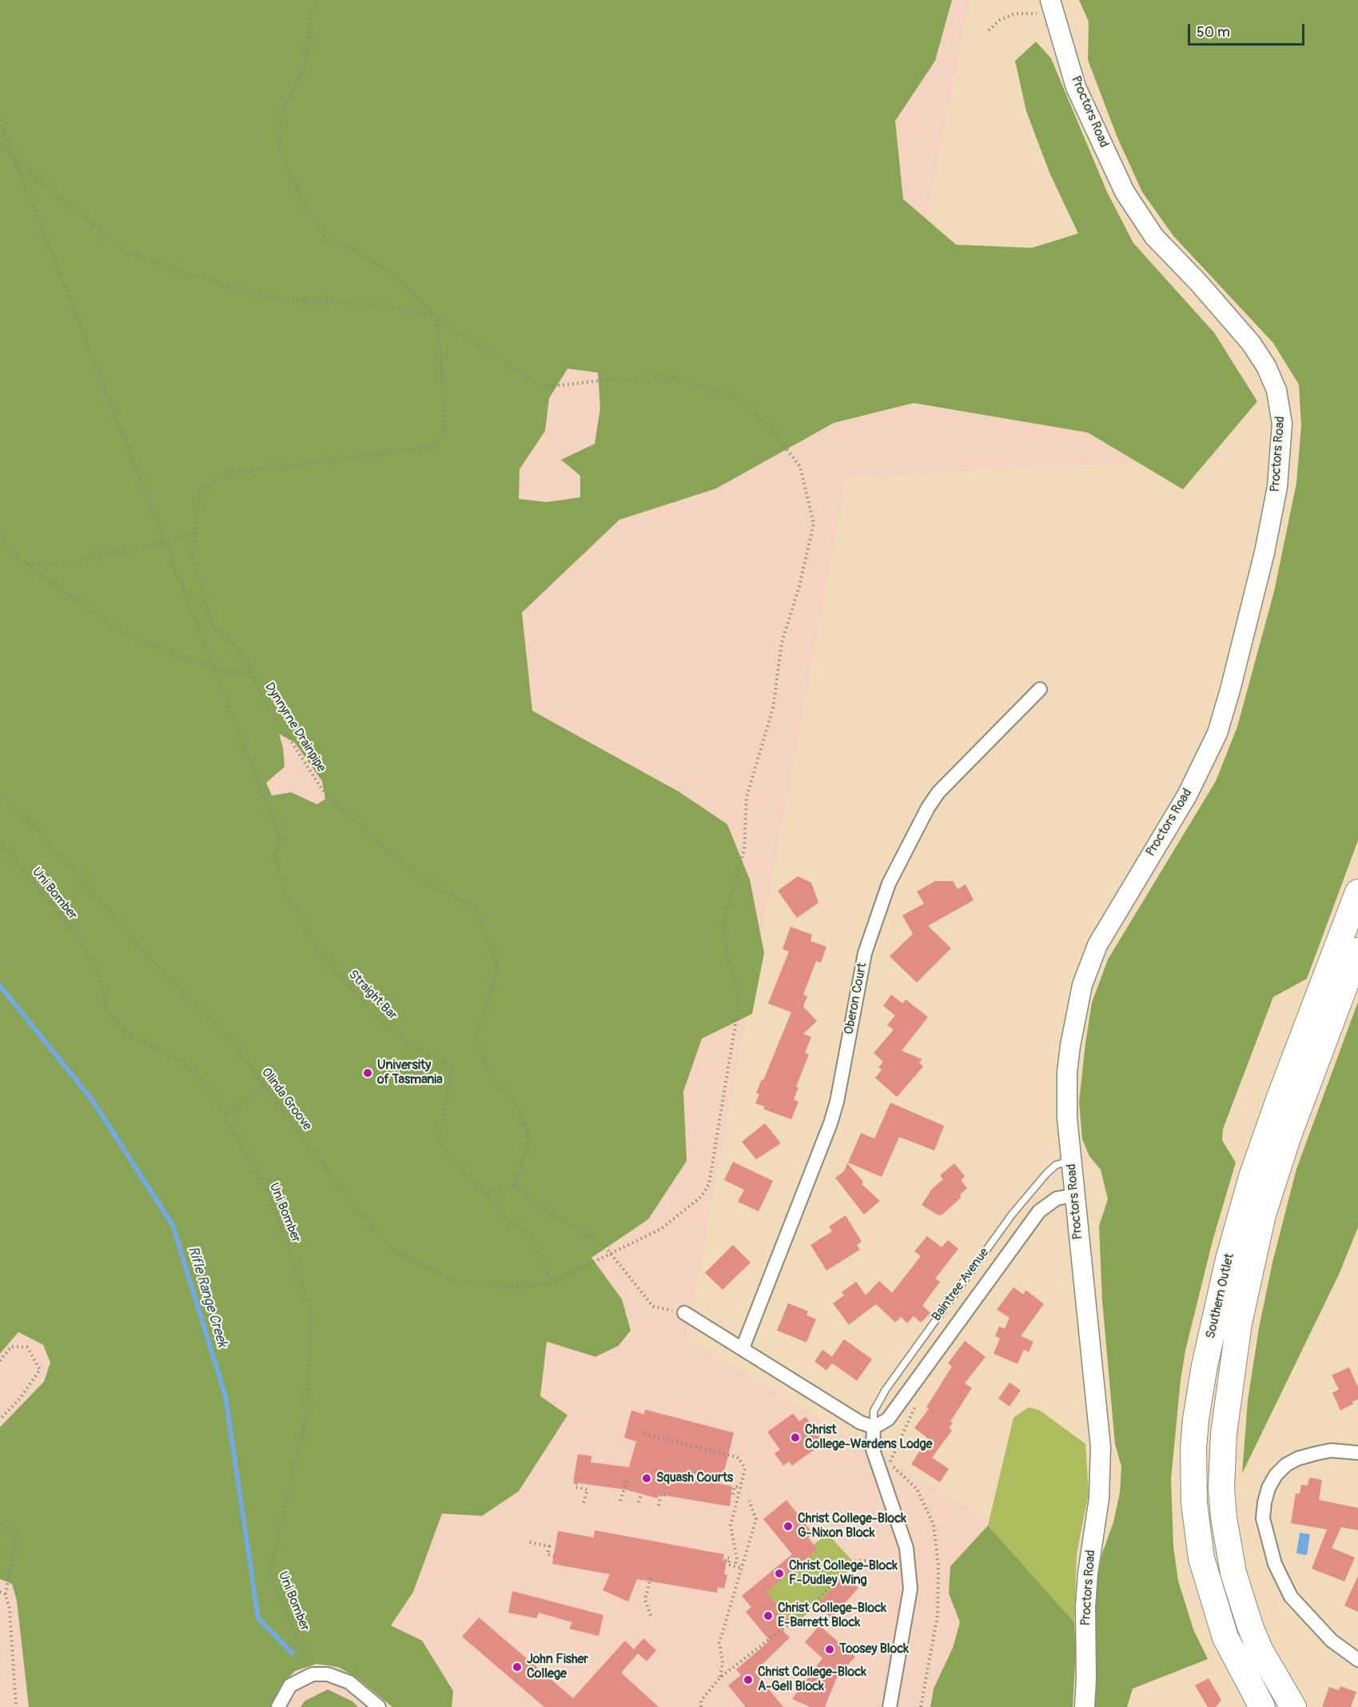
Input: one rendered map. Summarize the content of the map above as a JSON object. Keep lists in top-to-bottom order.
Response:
{
  "streets": {
    "highway": ["Southern Outlet"],
    "street": ["Proctors Road", "Oberon Court", "Baintree Avenue"],
    "path": [
      "Dynnyrne Drainpipe",
      "Uni Bomber",
      "Straight Bar",
      "Olinda Groove"
    ]
  },
  "crossings": [
    ["Proctors Road", "Baintree Avenue"],
    ["Dynnyrne Drainpipe", "Olinda Groove"],
    ["Straight Bar", "Olinda Groove"]
  ],
  "water": ["Rifle Range Creek"],
  "places": [
    "University of Tasmania",
    "Christ College-Wardens Lodge",
    "Squash Courts",
    "Christ College-Block G-Nixon Block",
    "Christ College-Block F-Dudley Wing",
    "Christ College-Block E-Barrett Block",
    "Toosey Block",
    "John Fisher College",
    "Christ College-Block A-Gell Block"
  ],
  "scale_bar": "50 m"
}
